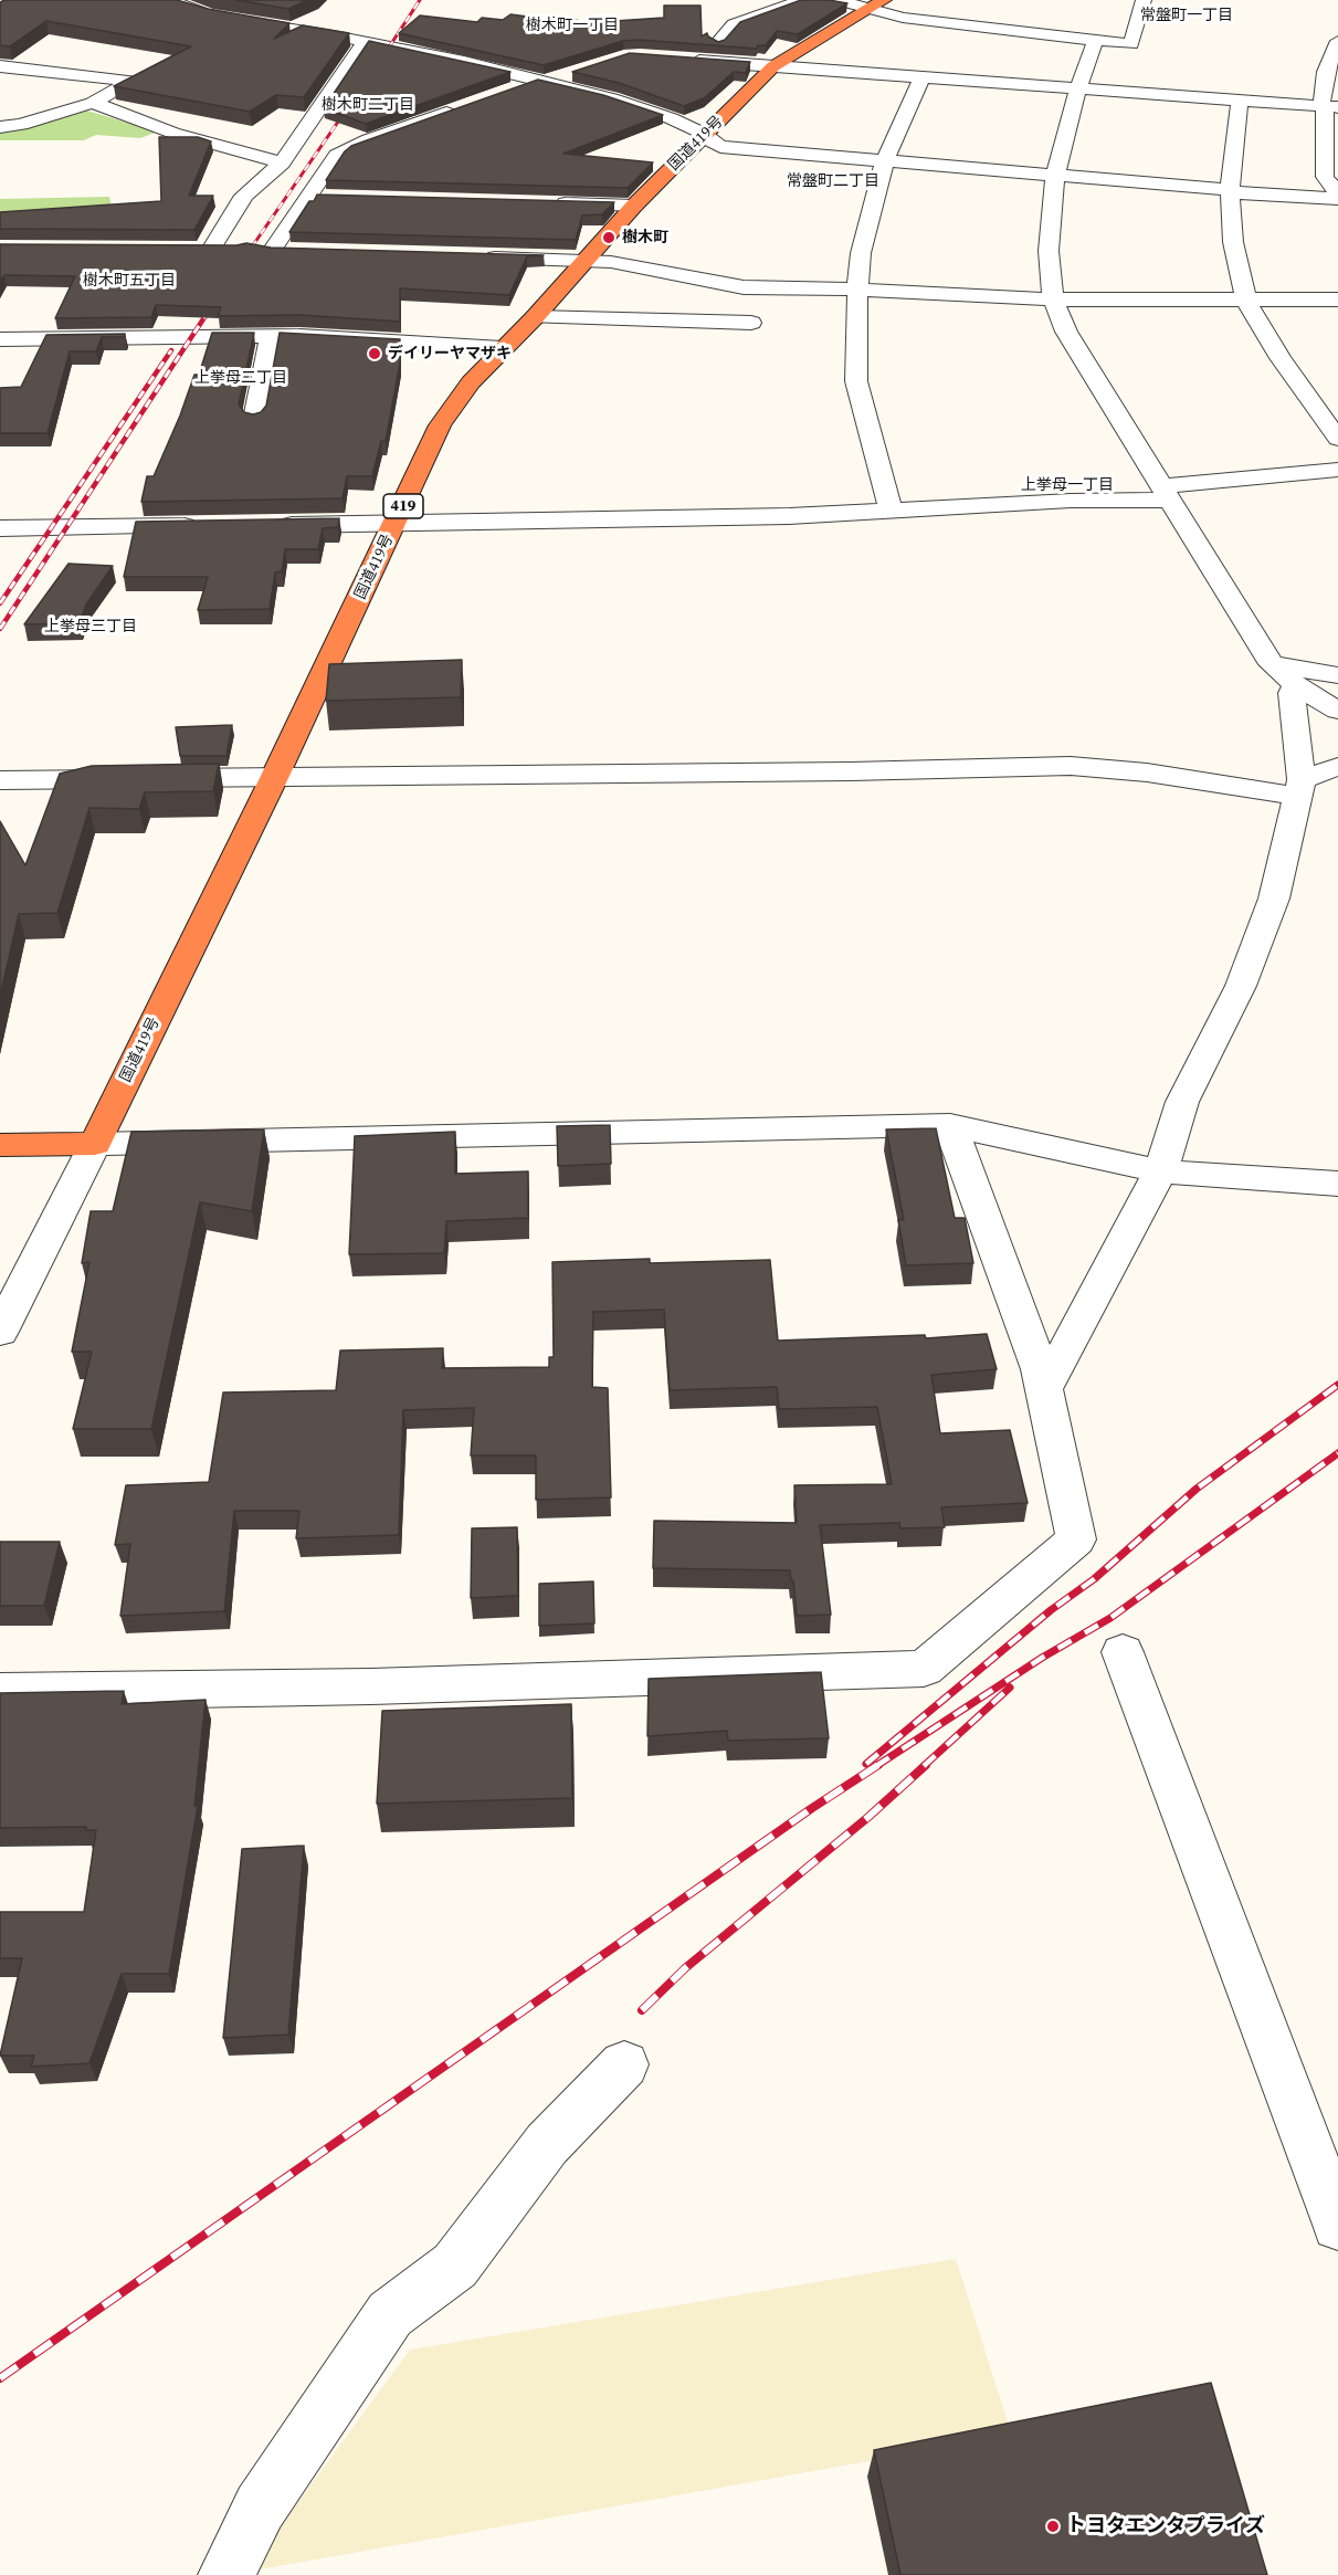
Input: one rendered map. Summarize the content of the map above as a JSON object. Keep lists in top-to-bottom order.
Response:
{
  "streets": {
    "highway": ["国道419号", "419"]
  },
  "districts": [
    "常盤町一丁目",
    "樹木町一丁目",
    "樹木町二丁目",
    "常盤町二丁目",
    "樹木町五丁目",
    "上挙母二丁目",
    "上挙母一丁目",
    "上挙母三丁目"
  ],
  "places": ["樹木町", "デイリーヤマザキ", "トヨタエンタプライズ"]
}
